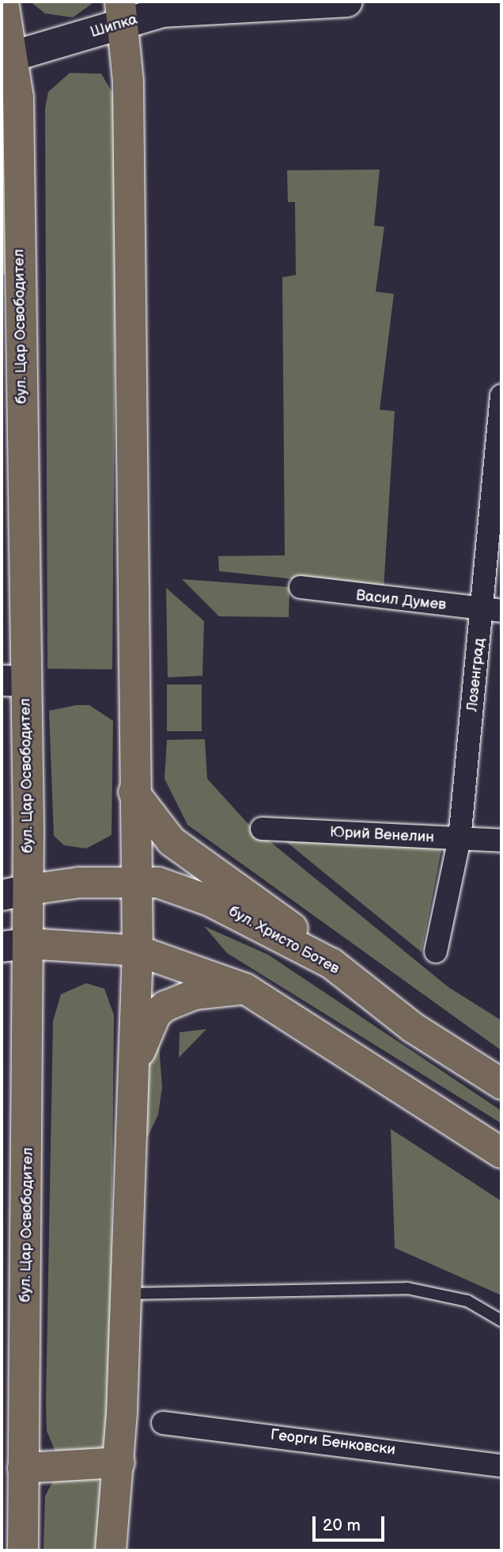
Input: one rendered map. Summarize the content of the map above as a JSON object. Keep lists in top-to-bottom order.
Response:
{
  "streets": {
    "main road": ["Шипка", "бул. Цар Освободител", "бул. Христо Ботев"],
    "street": [
      "Васил Думев",
      "Лозенград",
      "Юрий Венелин",
      "Георги Бенковски"
    ]
  },
  "crossings": [
    ["Шипка", "бул. Цар Освободител"],
    ["бул. Цар Освободител", "бул. Христо Ботев"],
    ["Васил Думев", "Лозенград"],
    ["Лозенград", "Юрий Венелин"]
  ],
  "scale_bar": "20 m"
}
